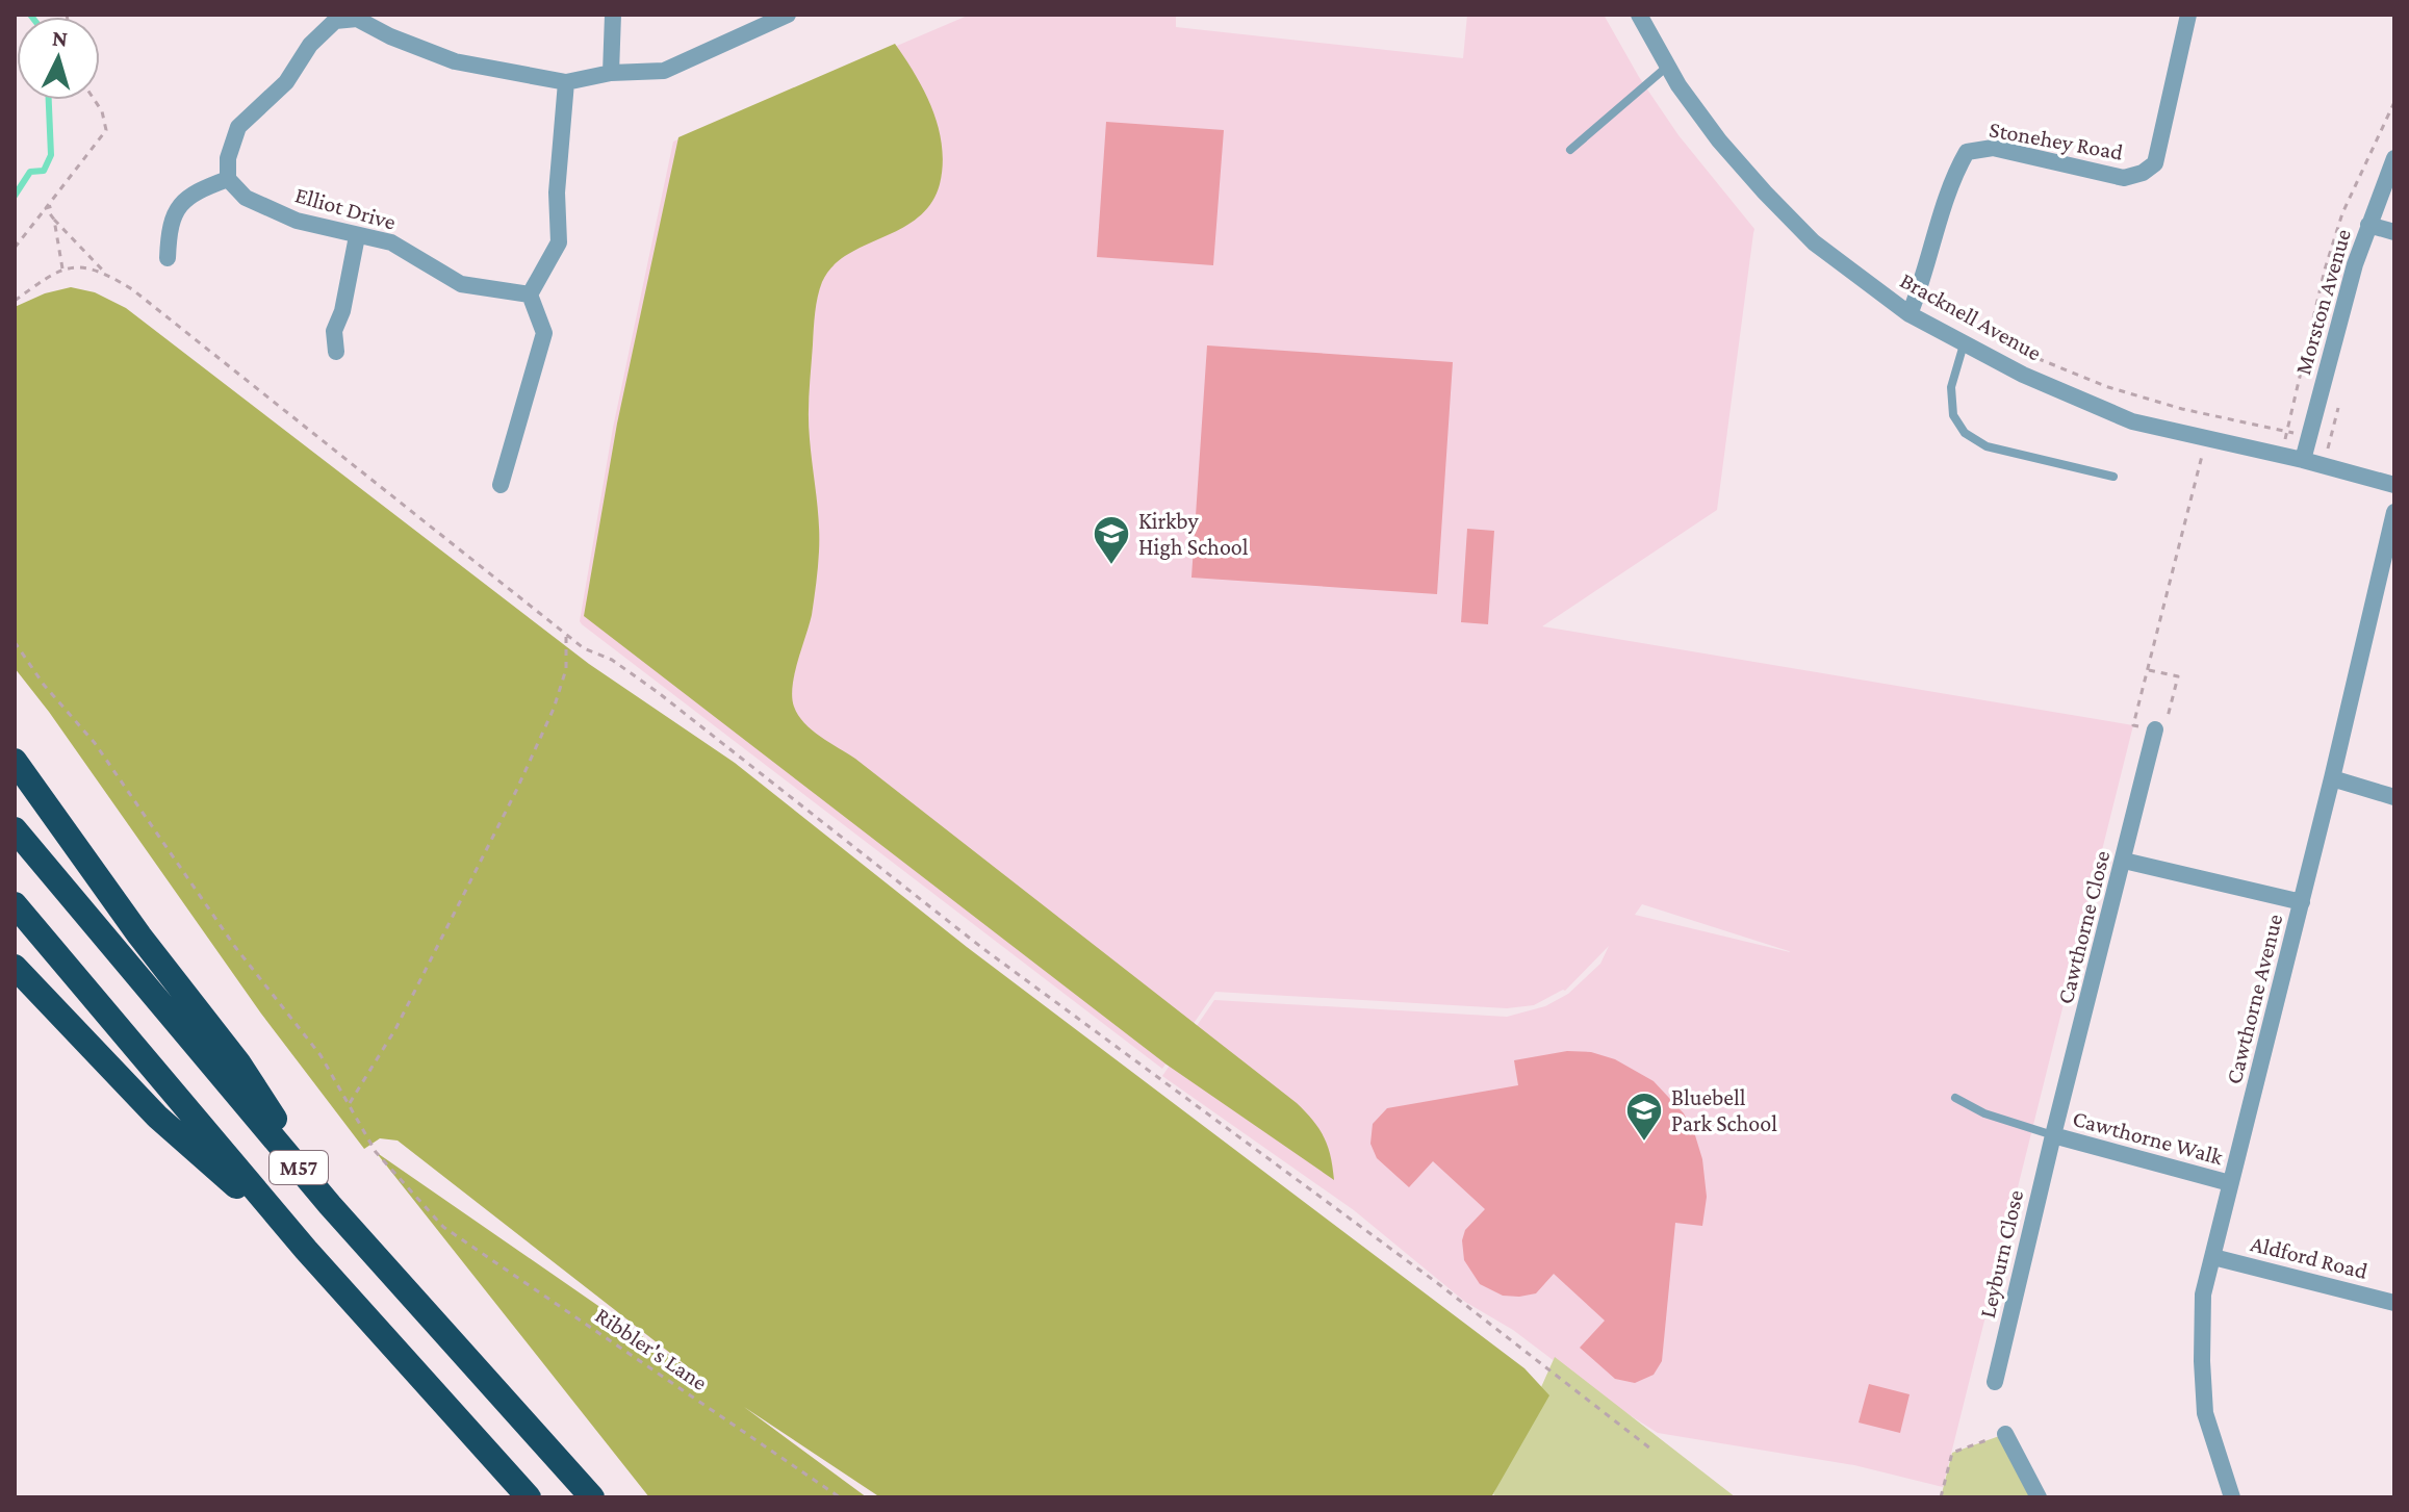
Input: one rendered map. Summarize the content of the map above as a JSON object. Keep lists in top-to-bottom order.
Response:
{
  "streets": {
    "highway": ["M57"],
    "street": [
      "Stonehey Road",
      "Elliot Drive",
      "Morston Avenue",
      "Bracknell Avenue",
      "Cawthorne Close",
      "Cawthorne Avenue",
      "Cawthorne Walk",
      "Leyburn Close",
      "Aldford Road"
    ],
    "path": ["Ribbler's Lane"]
  },
  "crossings": [
    ["Stonehey Road", "Bracknell Avenue"],
    ["Morston Avenue", "Bracknell Avenue"],
    ["Cawthorne Close", "Cawthorne Walk"],
    ["Cawthorne Close", "Leyburn Close"],
    ["Cawthorne Avenue", "Cawthorne Walk"],
    ["Cawthorne Avenue", "Aldford Road"],
    ["Cawthorne Walk", "Leyburn Close"]
  ],
  "places": {
    "school or university": ["Kirkby High School", "Bluebell Park School"]
  },
  "north": "top"
}
